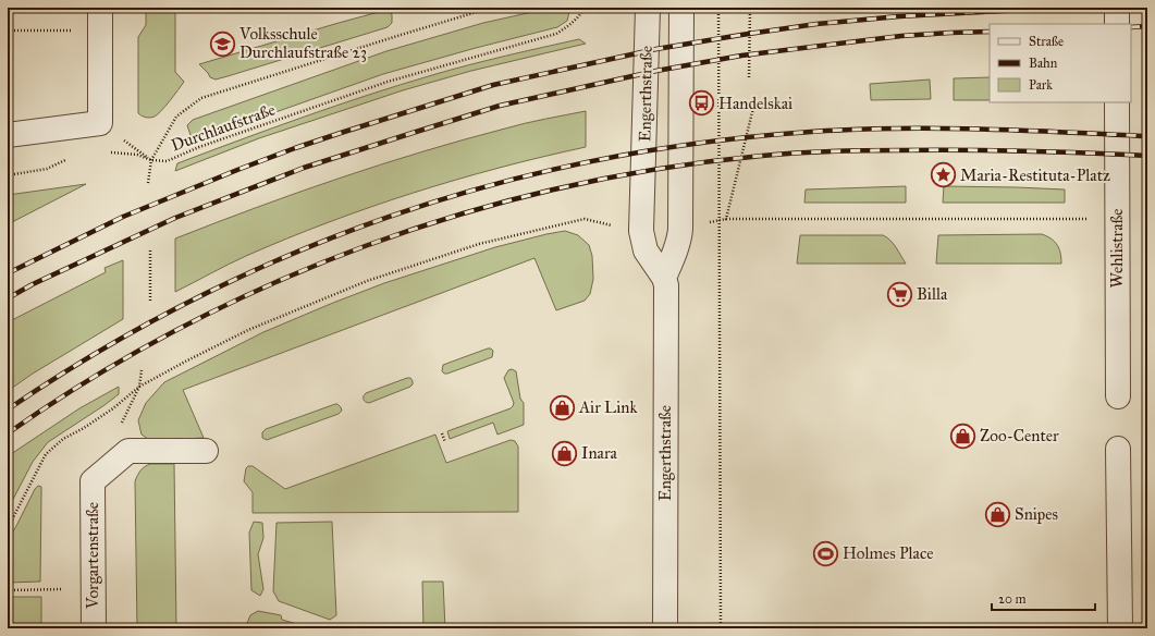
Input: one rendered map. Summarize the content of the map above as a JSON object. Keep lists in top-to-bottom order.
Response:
{
  "streets": {
    "street": ["Engerthstraße", "Wehlistraße", "Vorgartenstraße"],
    "path": ["Durchlaufstraße"]
  },
  "places": {
    "school or university": ["Volksschule Durchlaufstraße 23"],
    "bus stop": ["Handelskai"],
    "place": ["Maria-Restituta-Platz"],
    "supermarket": ["Billa"],
    "shop": [
      "Air Link",
      "Zoo-Center",
      "Inara",
      "Snipes"
    ],
    "sports": ["Holmes Place"]
  },
  "legend": ["Straße", "Bahn", "Park"],
  "scale_bar": "20 m"
}
